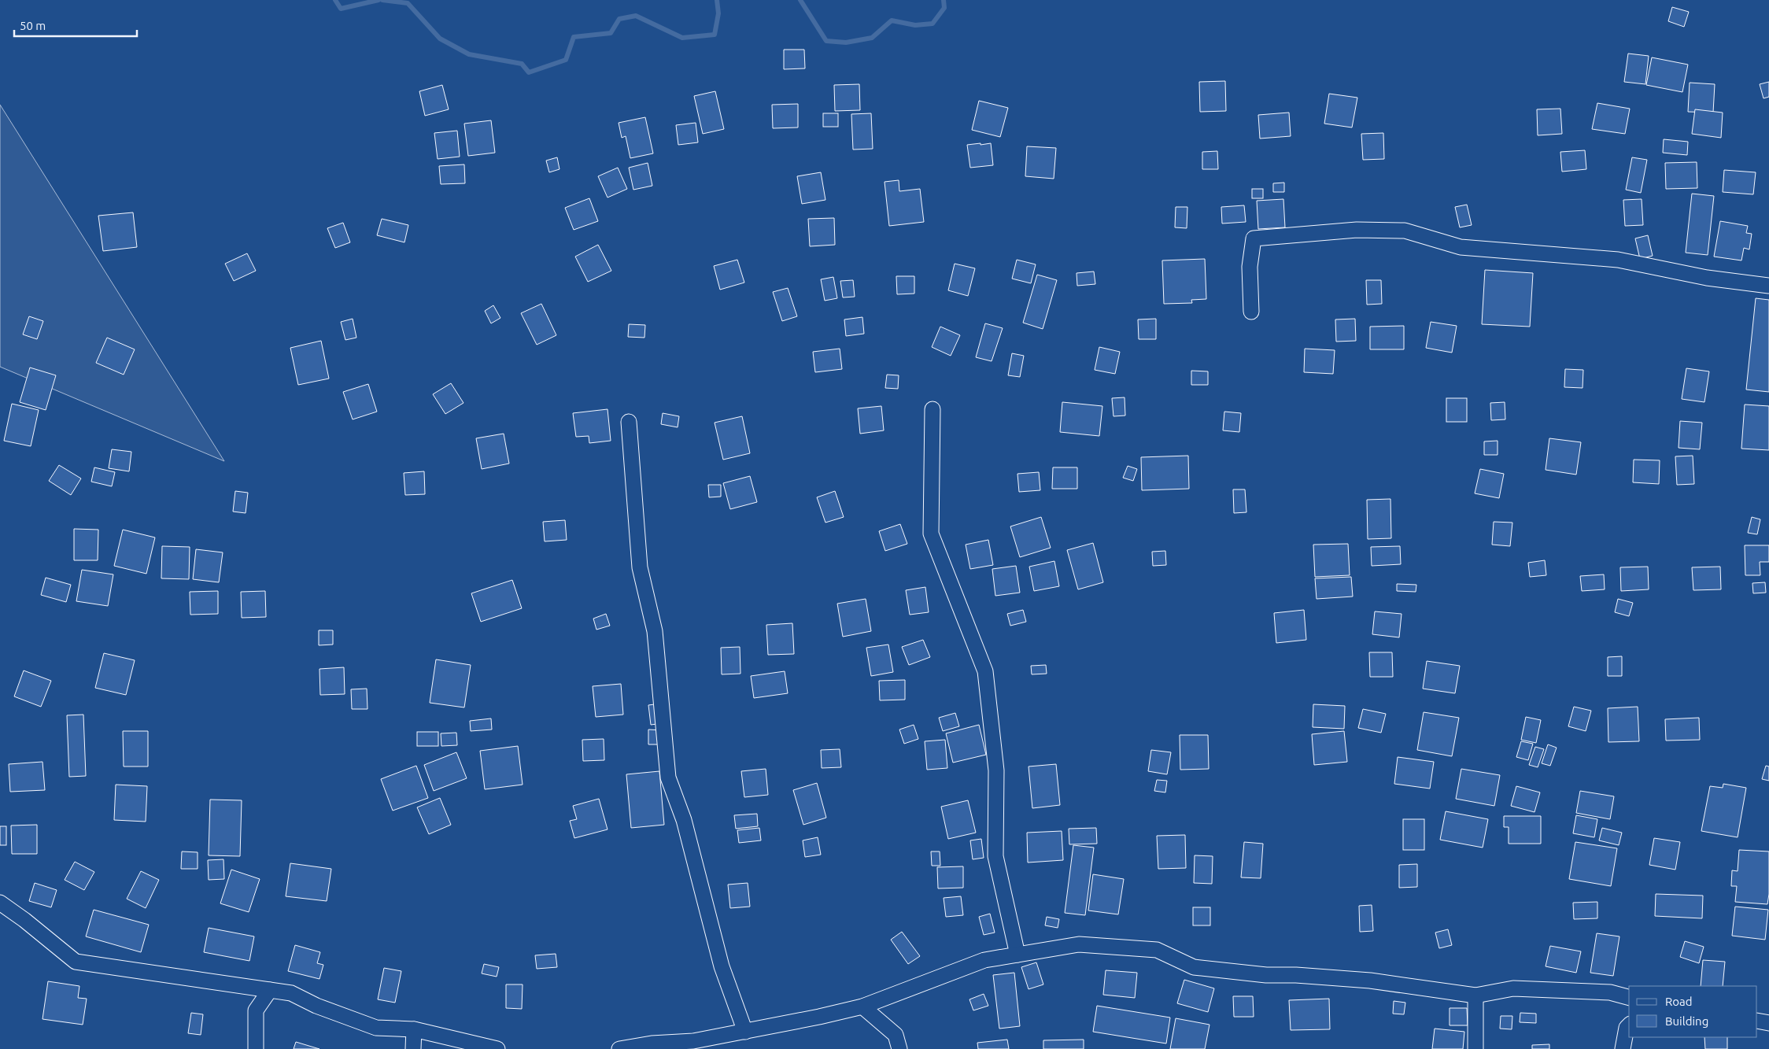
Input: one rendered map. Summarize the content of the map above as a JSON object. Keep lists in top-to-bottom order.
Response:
{
  "legend": ["Road", "Building"],
  "scale_bar": "50 m"
}
